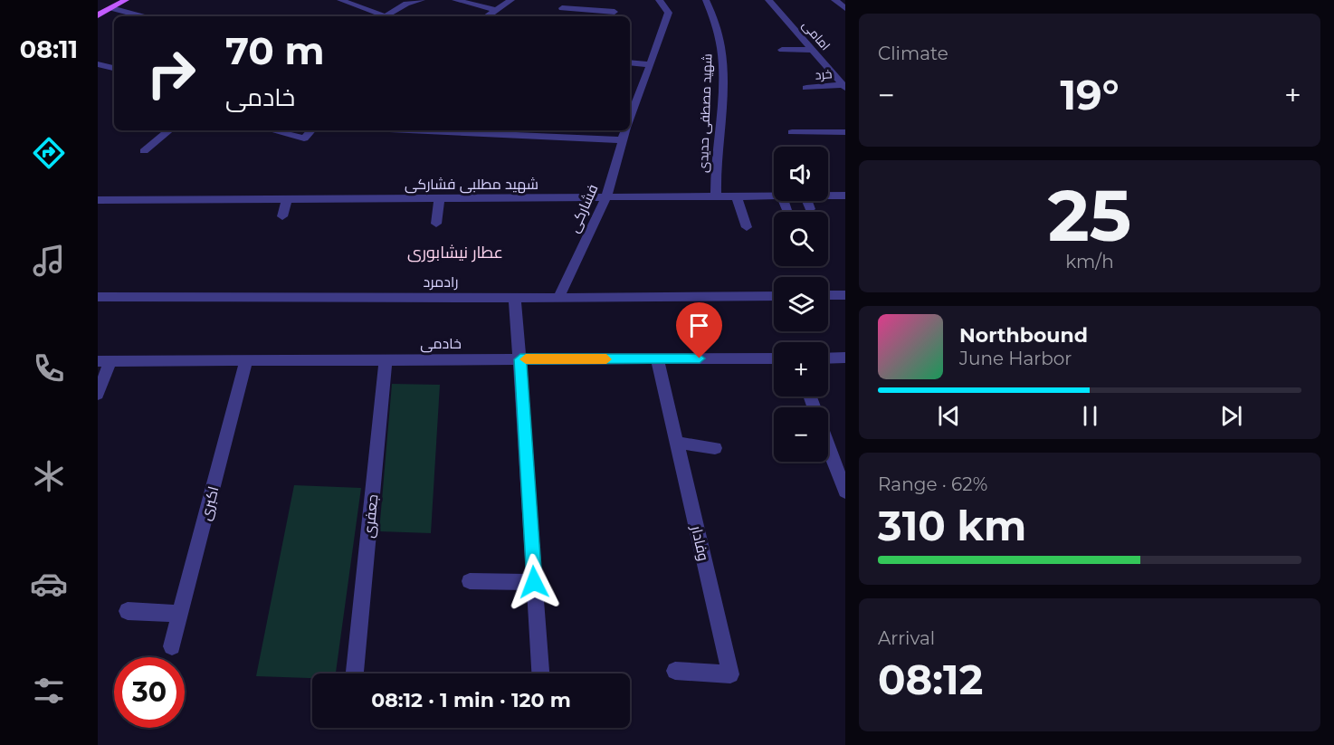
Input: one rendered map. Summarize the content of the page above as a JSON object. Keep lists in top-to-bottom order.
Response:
{
  "streets": {
    "street": [
      "امامی",
      "خرد",
      "شهید مصطفی حدیدی",
      "شهید مطلبی فشارکی",
      "فشارکی",
      "رادمرد",
      "خادمی",
      "اکبری",
      "جعفری",
      "وفادار"
    ]
  },
  "crossings": [
    ["امامی", "خرد"],
    ["شهید مصطفی حدیدی", "شهید مطلبی فشارکی"],
    ["شهید مطلبی فشارکی", "فشارکی"],
    ["فشارکی", "رادمرد"],
    ["خادمی", "اکبری"],
    ["خادمی", "جعفری"],
    ["خادمی", "وفادار"]
  ],
  "districts": ["عطار نیشابوری"],
  "page": {
    "tabs": "08:11",
    "tile": [
      "Climate",
      ["25", "km/h"],
      ["Range · 62%", "310 km"],
      ["Arrival", "08:12"]
    ],
    "turn": ["70 m", "خادمی"],
    "heat": ["−", "19°", "+"],
    "map_buttons": ["+", "−"],
    "song": ["Northbound", "June Harbor"],
    "limit": "30",
    "trip": "08:12 · 1 min · 120 m"
  }
}
